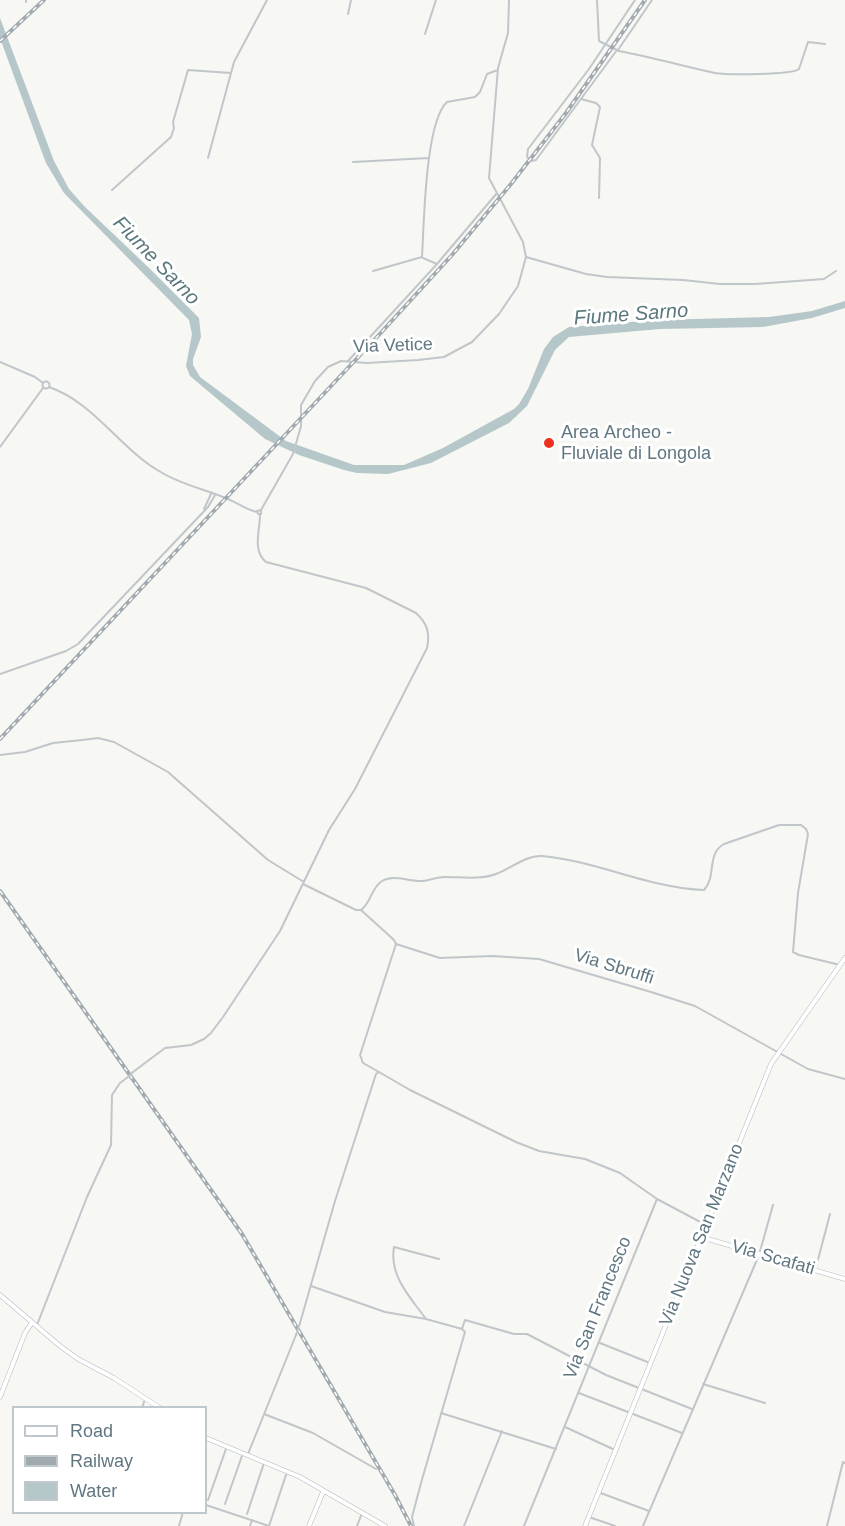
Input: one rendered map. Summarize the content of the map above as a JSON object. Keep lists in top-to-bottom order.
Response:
{
  "streets": {
    "main road": ["Via Nuova San Marzano", "Via Scafati"],
    "street": ["Via Vetice", "Via Sbruffi", "Via San Francesco"]
  },
  "crossings": [
    ["Via Sbruffi", "Via Nuova San Marzano"],
    ["Via Nuova San Marzano", "Via Scafati"]
  ],
  "water": ["Fiume Sarno"],
  "places": ["Area Archeo - Fluviale di Longola"],
  "legend": ["Road", "Railway", "Water"]
}
